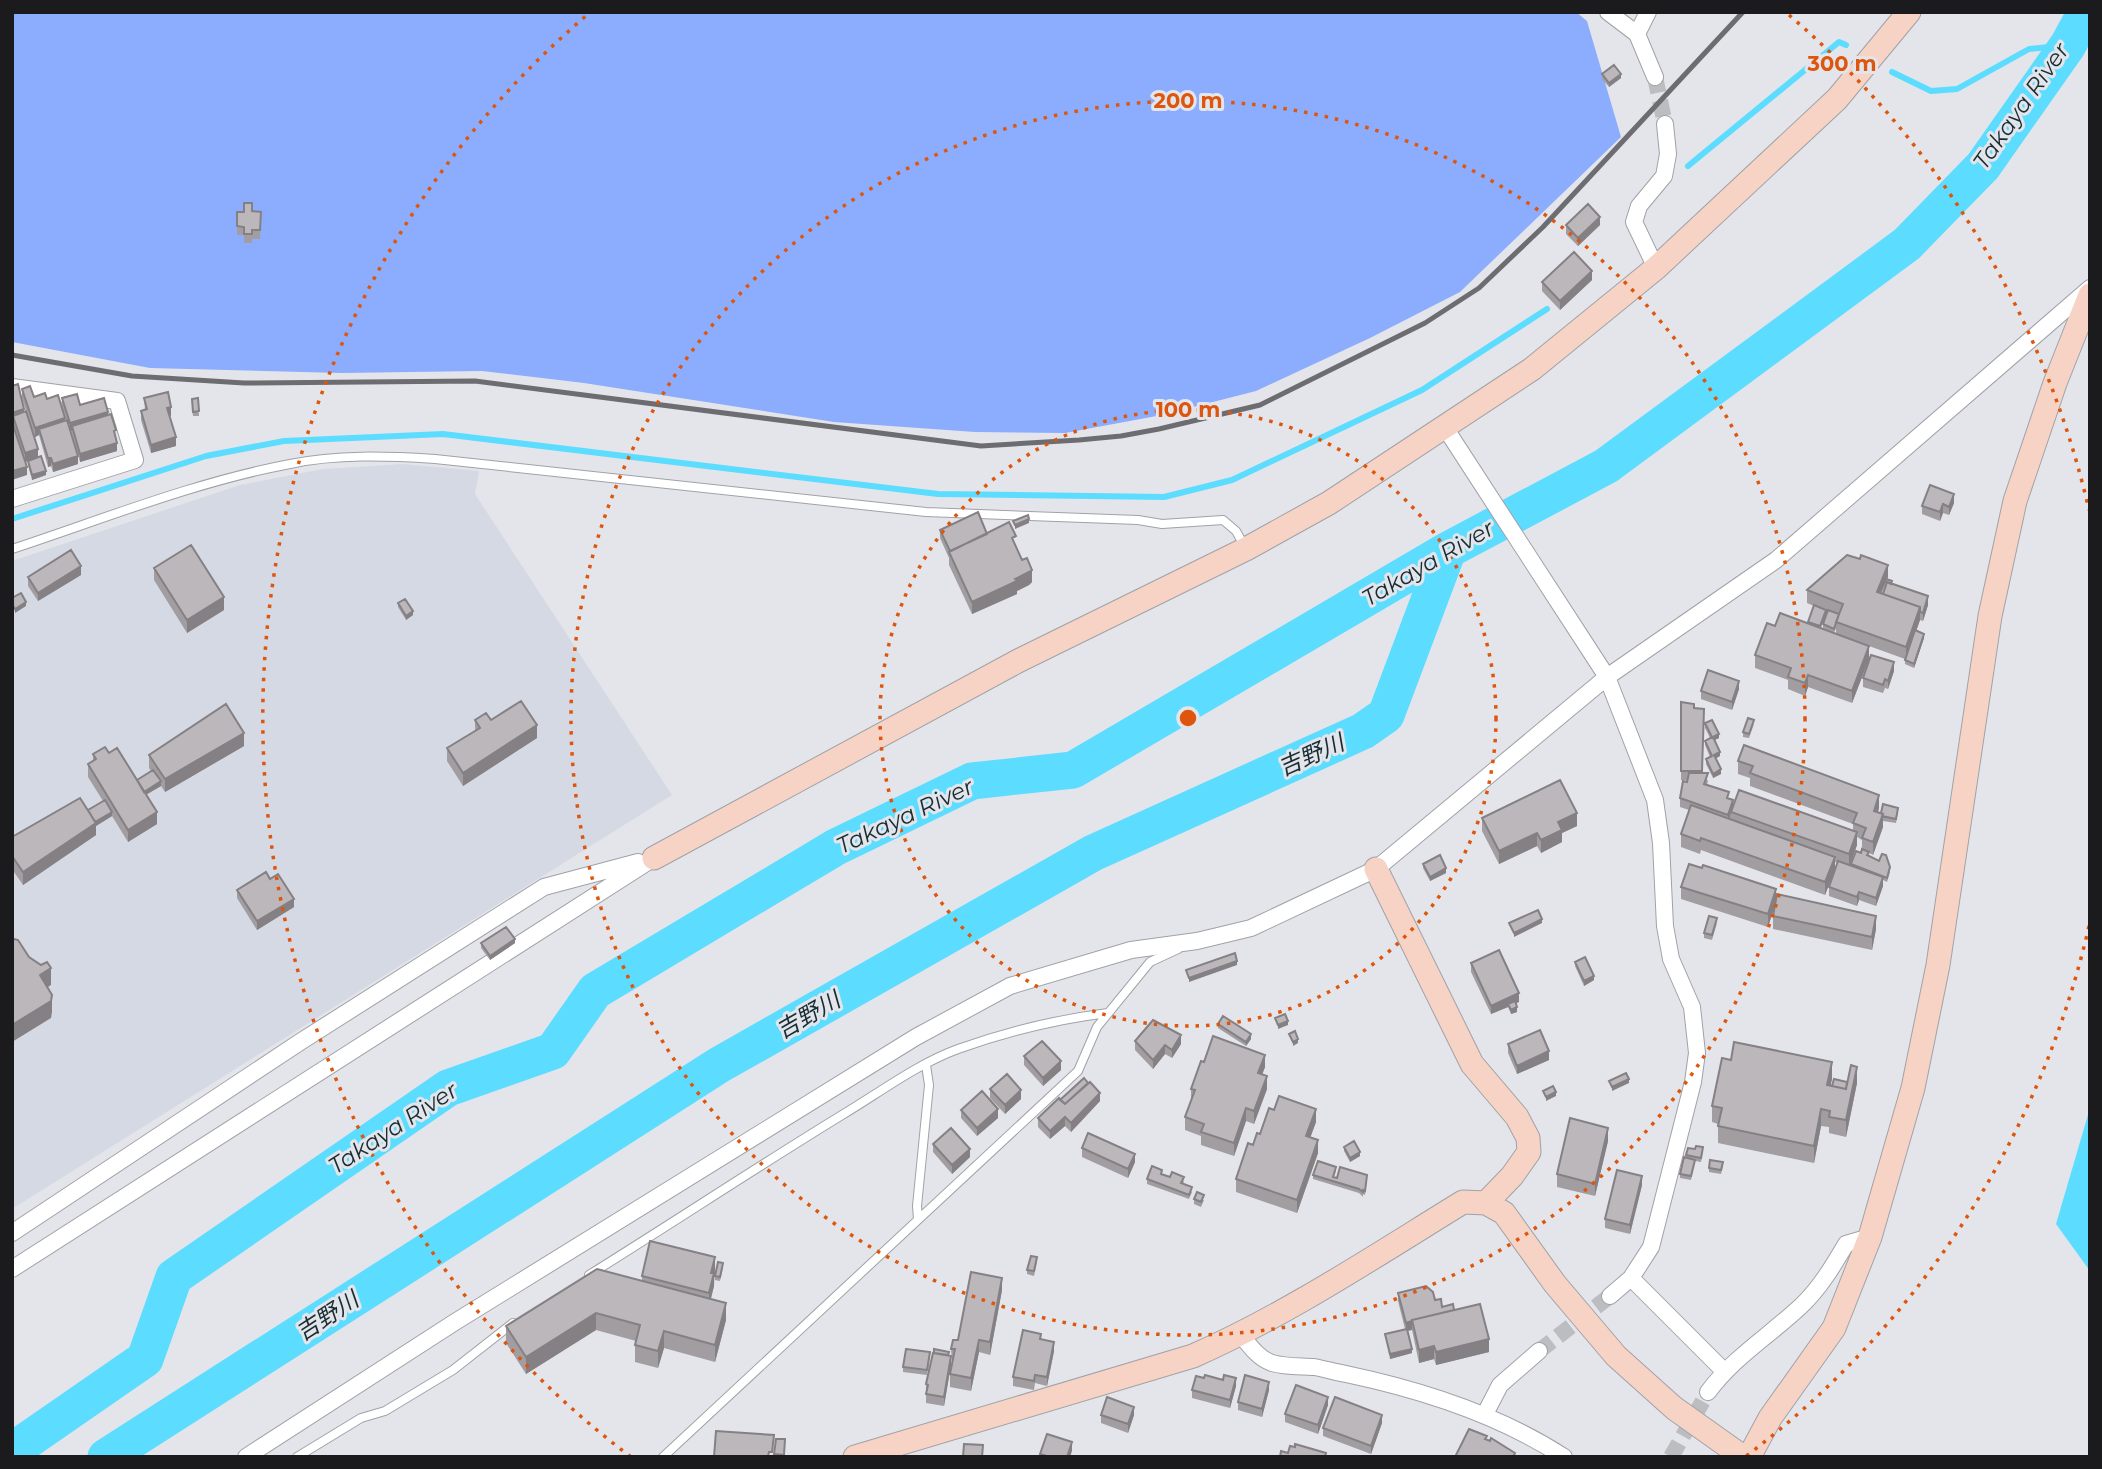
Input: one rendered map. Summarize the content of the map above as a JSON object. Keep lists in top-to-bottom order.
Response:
{
  "water": ["Takaya River", "吉野川"],
  "rings": ["300 m", "200 m", "100 m"]
}
